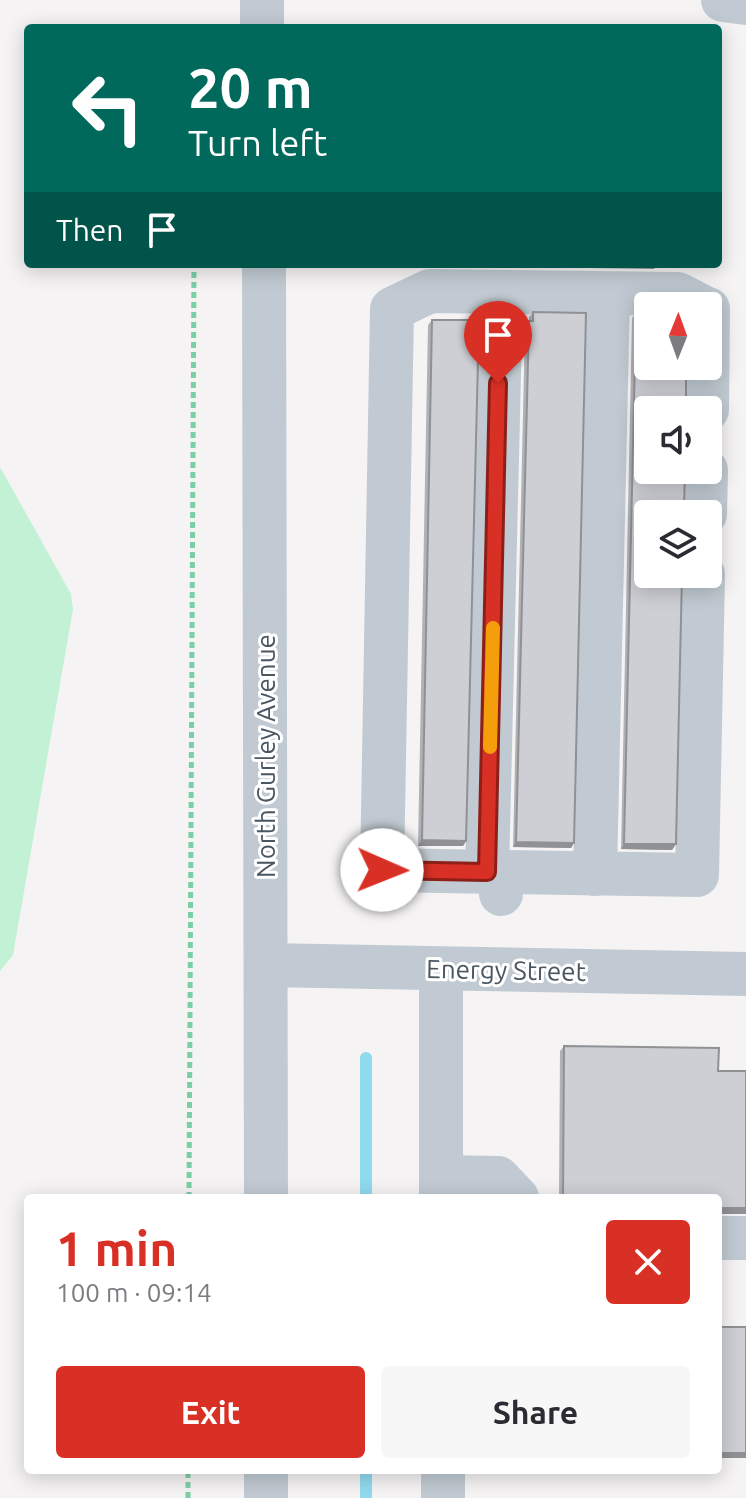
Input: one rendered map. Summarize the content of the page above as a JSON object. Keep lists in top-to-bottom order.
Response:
{
  "streets": {
    "street": ["North Gurley Avenue", "Energy Street"]
  },
  "crossings": [
    ["North Gurley Avenue", "Energy Street"]
  ],
  "north": "top",
  "page": {
    "turn": ["20 m", "Turn left"],
    "then": "Then",
    "heading": ["1 min", "100 m · 09:14"],
    "buttons": ["Exit", "Share"]
  }
}
